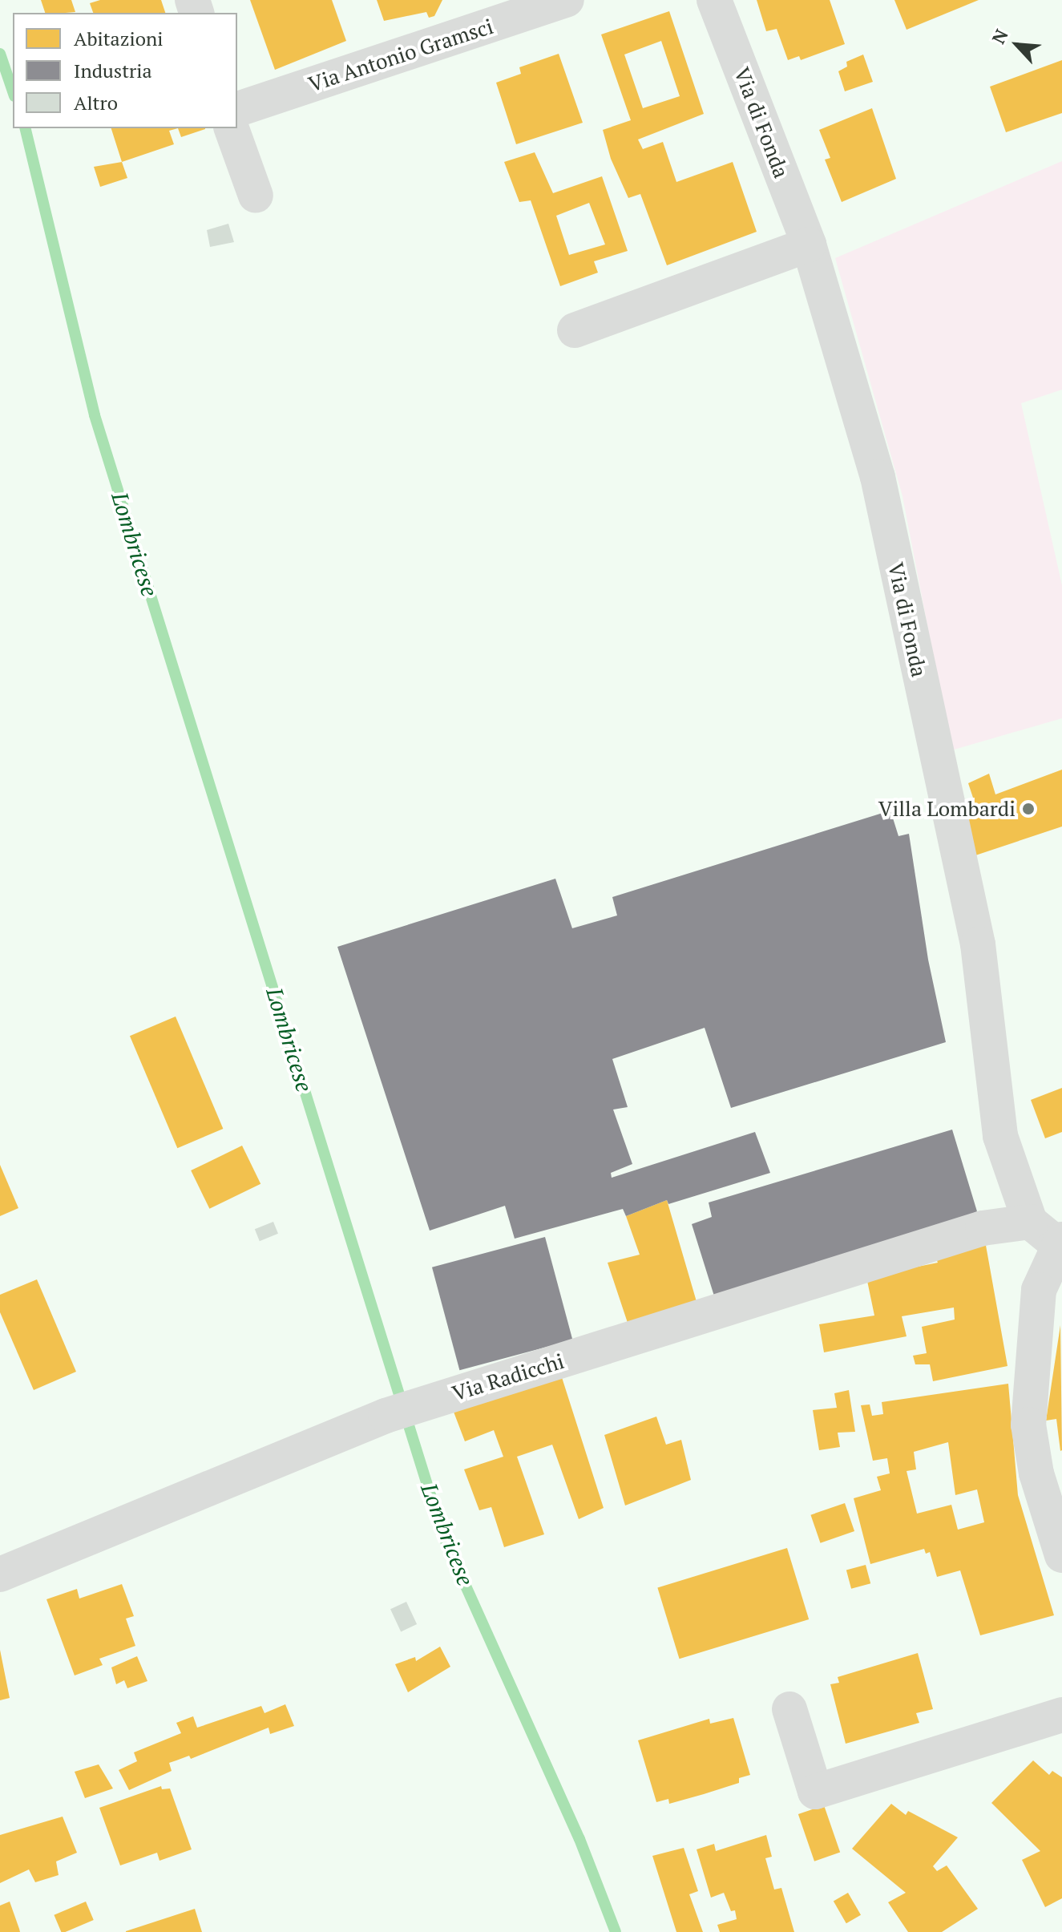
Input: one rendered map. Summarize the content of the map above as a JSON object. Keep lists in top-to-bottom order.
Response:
{
  "streets": {
    "street": ["Via Antonio Gramsci", "Via di Fonda", "Via Radicchi"]
  },
  "crossings": [
    ["Via di Fonda", "Via Radicchi"]
  ],
  "water": ["Lombricese"],
  "places": ["Villa Lombardi"],
  "legend": ["Abitazioni", "Industria", "Altro"],
  "north": "top left"
}
